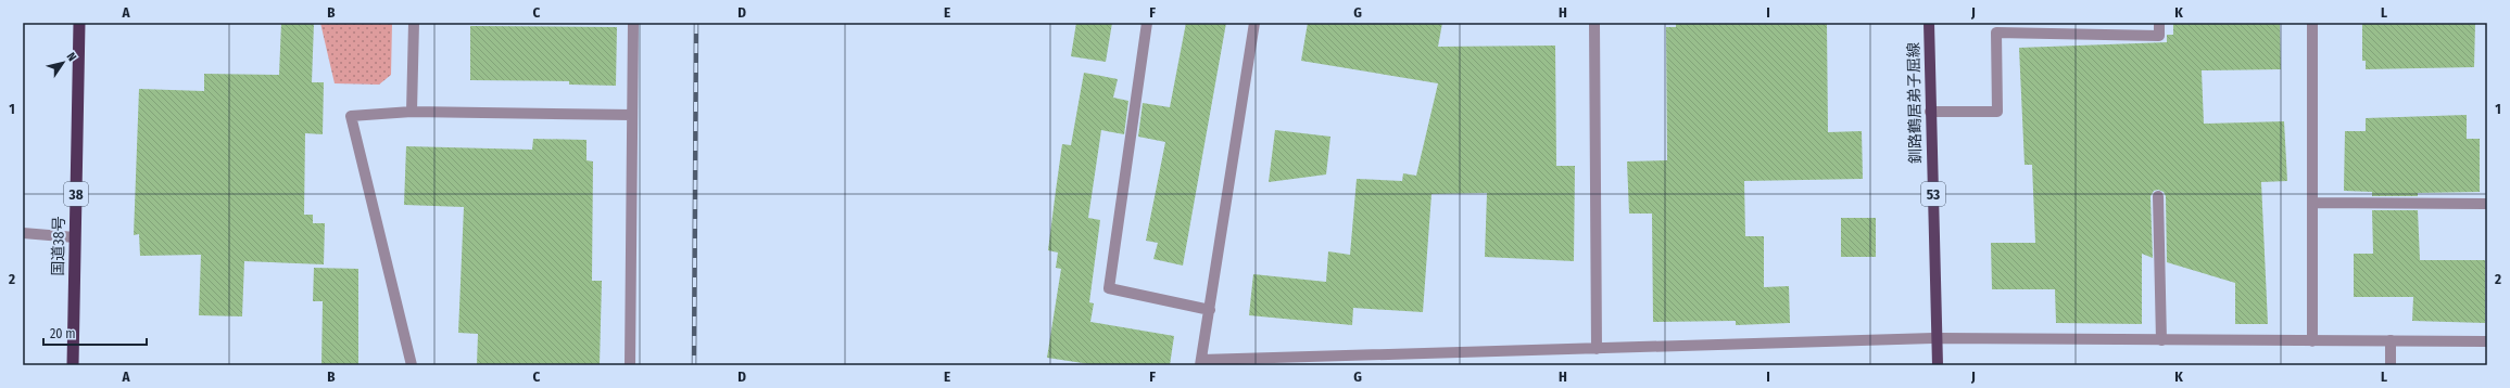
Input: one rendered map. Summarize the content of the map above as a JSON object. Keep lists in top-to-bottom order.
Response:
{
  "streets": {
    "highway": ["38", "国道38号"],
    "main road": ["釧路鶴居弟子屈線", "53"]
  },
  "scale_bar": "20 m",
  "north": "top right",
  "grid": {
    "columns": [
      "A",
      "B",
      "C",
      "D",
      "E",
      "F",
      "G",
      "H",
      "I",
      "J",
      "K",
      "L"
    ],
    "rows": ["1", "2"]
  }
}
